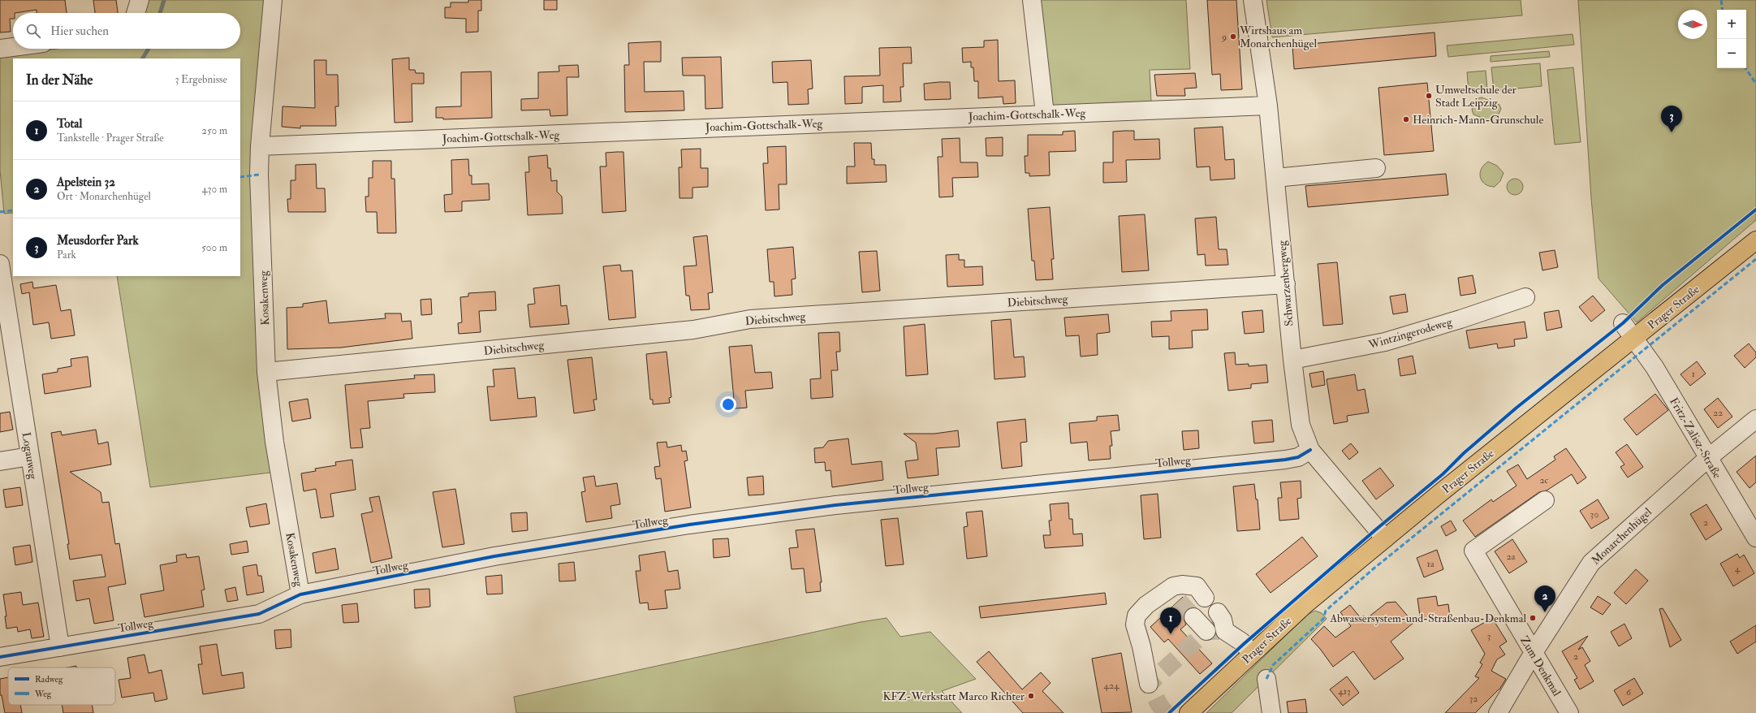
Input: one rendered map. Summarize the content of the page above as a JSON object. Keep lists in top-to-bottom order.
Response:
{
  "streets": {
    "main road": ["Prager Straße"],
    "street": [
      "Joachim-Gottschalk-Weg",
      "Schwarzenbergweg",
      "Kosakenweg",
      "Diebitschweg",
      "Wintzingerodeweg",
      "Fritz-Zalisz-Straße",
      "Logauweg",
      "Tollweg",
      "Monarchenhügel",
      "Zum Denkmal"
    ]
  },
  "crossings": [
    ["Joachim-Gottschalk-Weg", "Schwarzenbergweg"],
    ["Joachim-Gottschalk-Weg", "Kosakenweg"],
    ["Schwarzenbergweg", "Diebitschweg"],
    ["Schwarzenbergweg", "Prager Straße"],
    ["Schwarzenbergweg", "Wintzingerodeweg"],
    ["Schwarzenbergweg", "Tollweg"],
    ["Kosakenweg", "Diebitschweg"],
    ["Kosakenweg", "Tollweg"],
    ["Prager Straße", "Fritz-Zalisz-Straße"],
    ["Fritz-Zalisz-Straße", "Monarchenhügel"],
    ["Logauweg", "Tollweg"],
    ["Monarchenhügel", "Zum Denkmal"]
  ],
  "places": [
    "Wirtshaus am Monarchenhügel",
    "Umweltschule der Stadt Leipzig",
    "Heinrich-Mann-Grunschule",
    "Abwassersystem-und-Straßenbau-Denkmal",
    "KFZ-Werkstatt Marco Richter"
  ],
  "house_numbers": [
    "9",
    "1",
    "22",
    "2c",
    "30",
    "2",
    "2a",
    "1a",
    "4",
    "3",
    "2",
    "424",
    "413",
    "6",
    "32"
  ],
  "legend": ["Radweg", "Weg"],
  "north": "right",
  "page": {
    "map_buttons": ["+", "−"],
    "search": "Hier suchen",
    "heading": ["In der Nähe", "3 Ergebnisse"],
    "list": [
      {
        "mark": "1",
        "name": "Total",
        "note": "Tankstelle · Prager Straße",
        "value": "250 m"
      },
      {
        "mark": "2",
        "name": "Apelstein 32",
        "note": "Ort · Monarchenhügel",
        "value": "430 m"
      },
      {
        "mark": "3",
        "name": "Meusdorfer Park",
        "note": "Park",
        "value": "500 m"
      }
    ],
    "pins": ["3", "2", "1"]
  }
}
